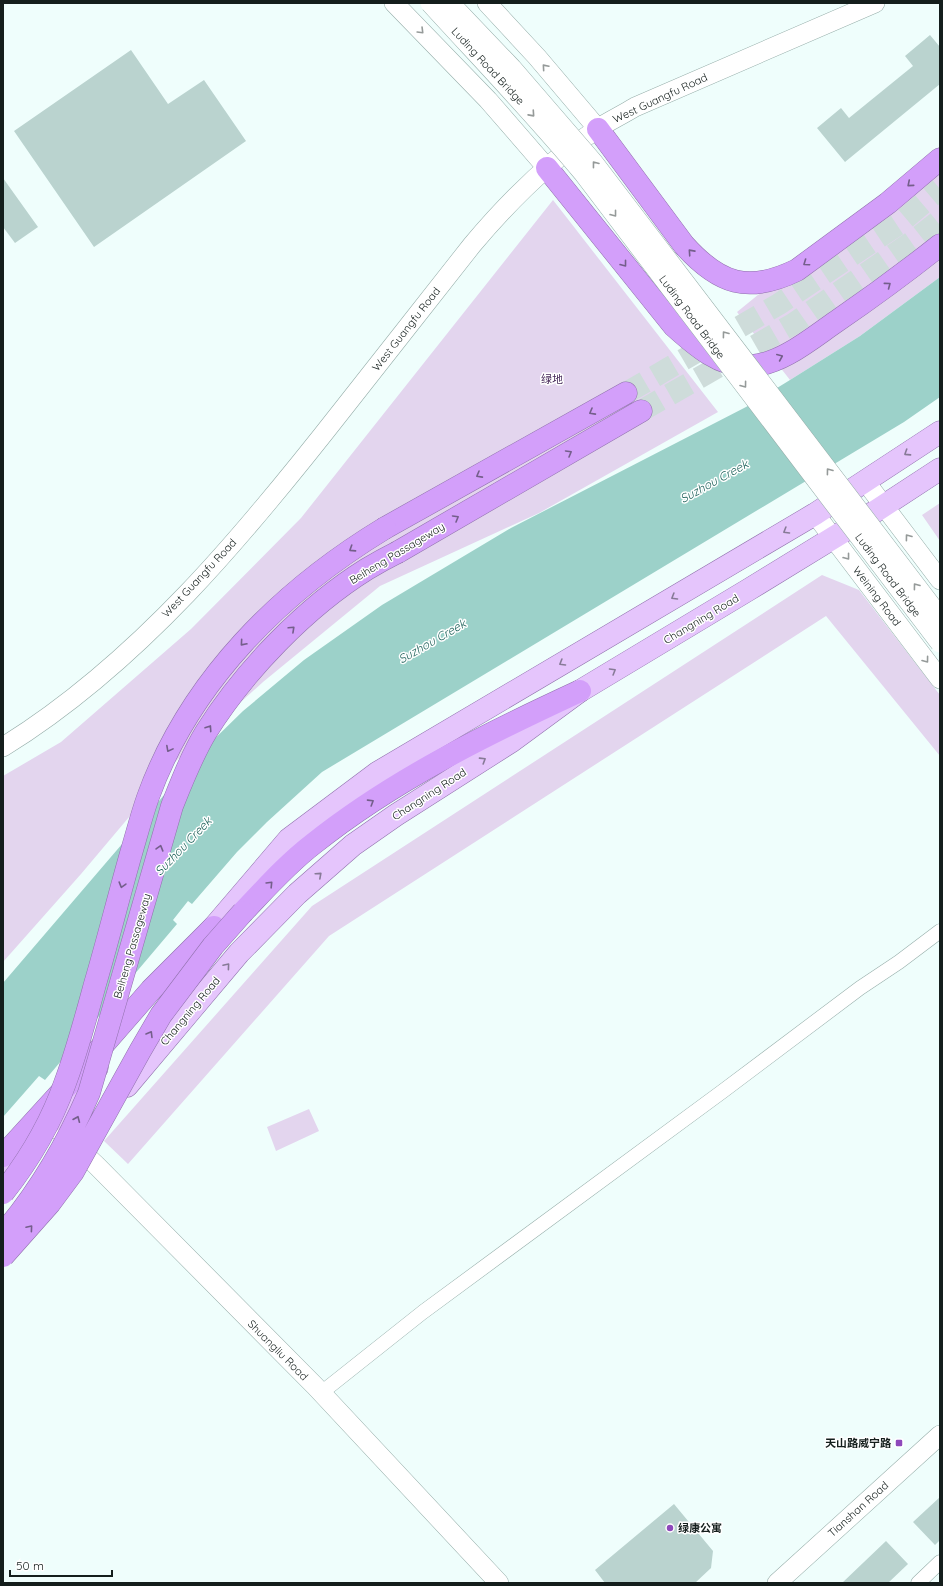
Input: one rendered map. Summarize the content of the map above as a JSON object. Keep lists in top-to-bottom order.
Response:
{
  "streets": {
    "highway": ["Beiheng Passageway"],
    "main road": [
      "Luding Road Bridge",
      "West Guangfu Road",
      "Weining Road",
      "Changning Road",
      "Shuangliu Road",
      "Tianshan Road"
    ]
  },
  "crossings": [
    ["Weining Road", "Changning Road"],
    ["Changning Road", "Shuangliu Road"]
  ],
  "water": ["Suzhou Creek"],
  "parks": ["绿地"],
  "places": {
    "transit": ["天山路威宁路"],
    "other": ["绿康公寓"]
  },
  "scale_bar": "50 m"
}
